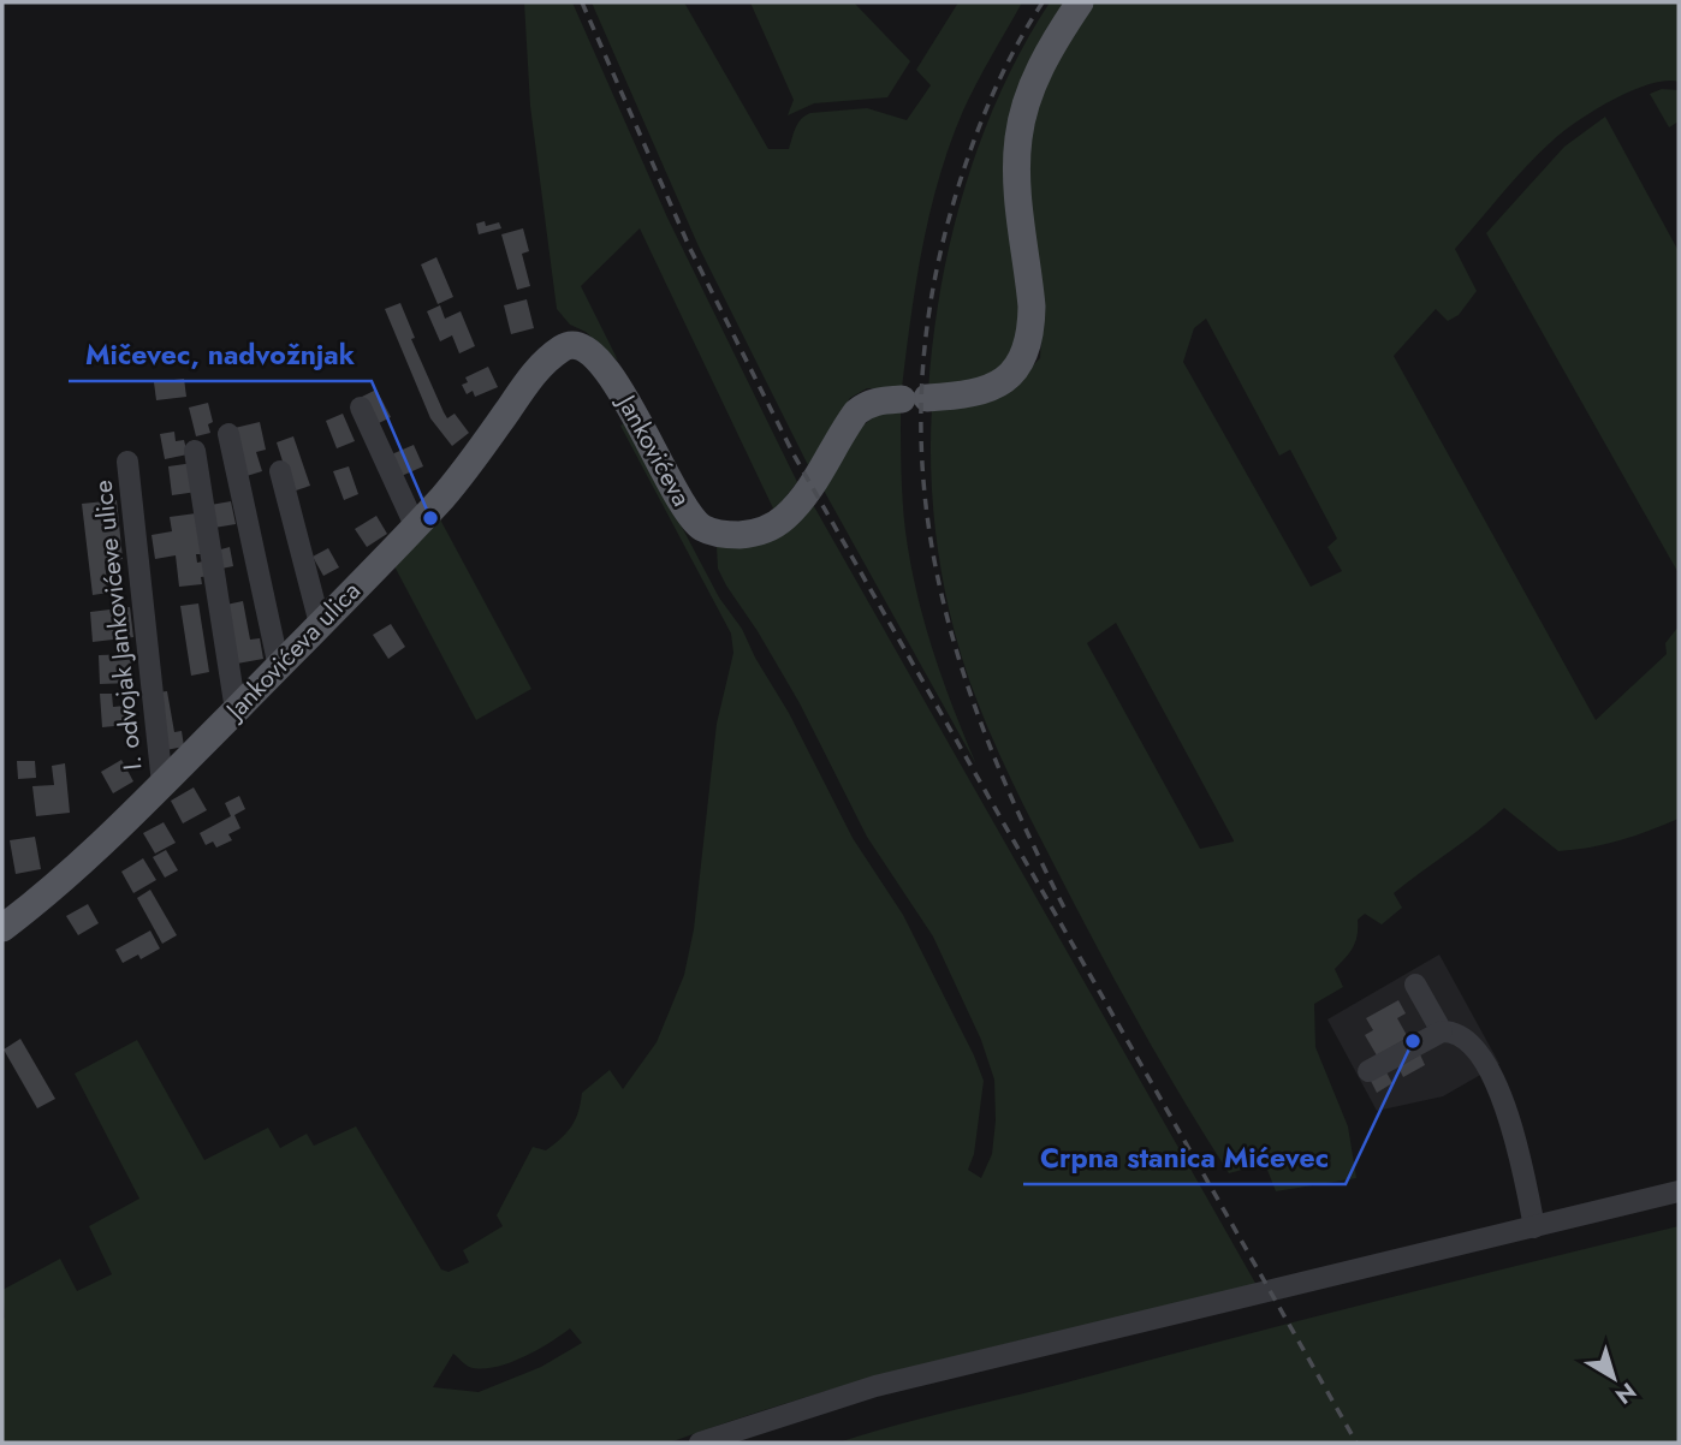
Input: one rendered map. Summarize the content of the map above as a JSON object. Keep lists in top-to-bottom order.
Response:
{
  "streets": {
    "main road": ["Jankovićeva", "Jankovićeva ulica"],
    "street": ["I. odvojak Jankovićeve ulice"]
  },
  "crossings": [
    ["Jankovićeva", "Jankovićeva ulica"],
    ["I. odvojak Jankovićeve ulice", "Jankovićeva ulica"]
  ],
  "places": ["Mičevec, nadvožnjak", "Crpna stanica Mićevec"],
  "north": "bottom right"
}
